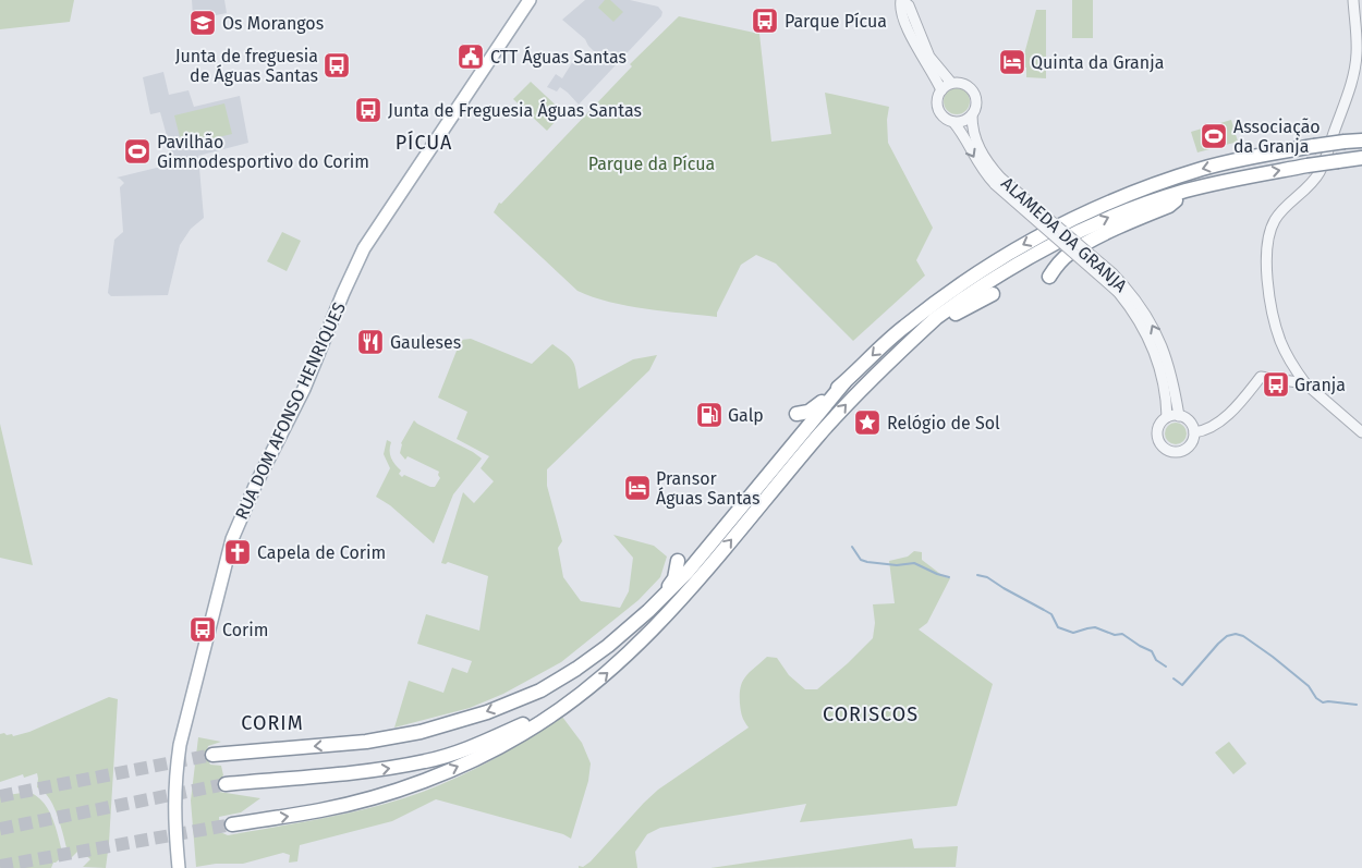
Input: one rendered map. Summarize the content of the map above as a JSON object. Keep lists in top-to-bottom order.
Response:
{
  "streets": {
    "main road": ["RUA DOM AFONSO HENRIQUES"],
    "street": ["ALAMEDA DA GRANJA"]
  },
  "districts": ["PÍCUA", "CORISCOS", "CORIM"],
  "parks": ["Parque da Pícua"],
  "places": {
    "bus stop": [
      "Parque Pícua",
      "Junta de freguesia de Águas Santas",
      "Junta de Freguesia Águas Santas",
      "Granja",
      "Corim"
    ],
    "school or university": ["Os Morangos"],
    "public building": ["CTT Águas Santas"],
    "hotel": ["Quinta da Granja", "Pransor Águas Santas"],
    "sports": ["Associação da Granja", "Pavilhão Gimnodesportivo do Corim"],
    "restaurant": ["Gauleses"],
    "fuel station": ["Galp"],
    "place": ["Relógio de Sol"],
    "church": ["Capela de Corim"]
  }
}
